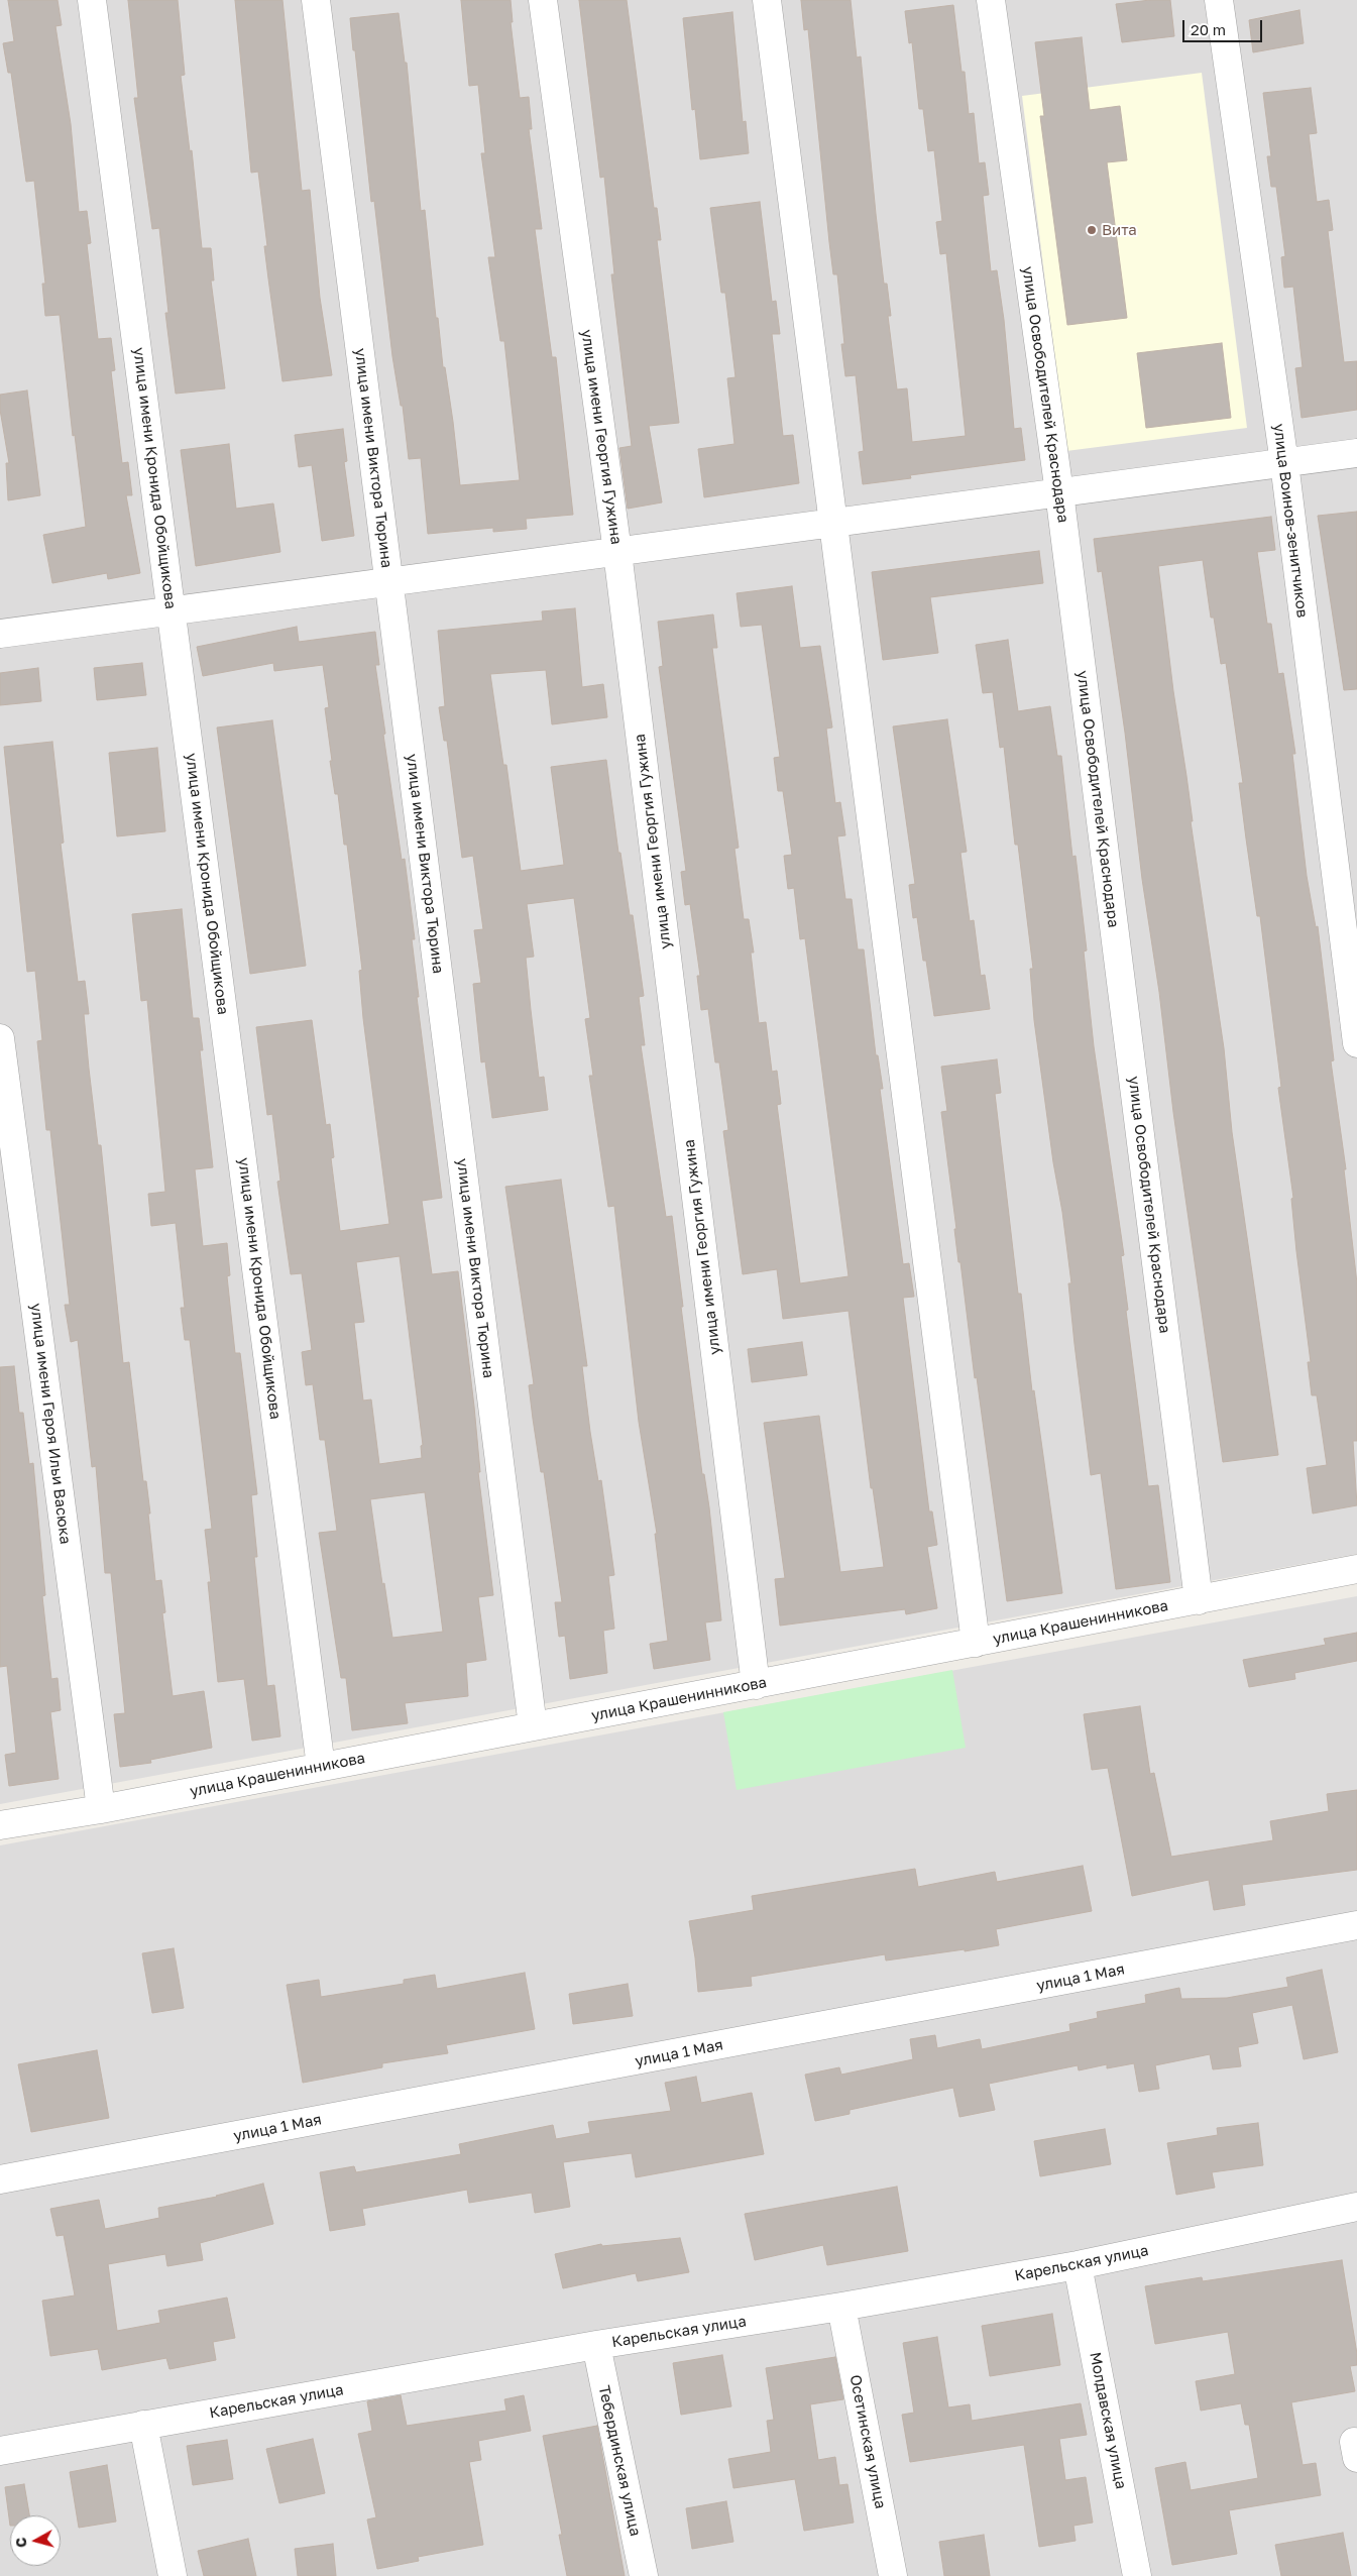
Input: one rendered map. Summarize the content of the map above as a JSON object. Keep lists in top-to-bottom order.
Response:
{
  "streets": {
    "street": [
      "улица Освободителей Краснодара",
      "улица имени Георгия Гужина",
      "улица имени Виктора Тюрина",
      "улица имени Кронида Обойщикова",
      "улица Воинов-зенитчиков",
      "улица имени Героя Ильи Васюка",
      "улица Крашенинникова",
      "улица 1 Мая",
      "Карельская улица",
      "Молдавская улица",
      "Осетинская улица",
      "Тебердинская улица"
    ]
  },
  "crossings": [
    ["улица Освободителей Краснодара", "улица Крашенинникова"],
    ["улица имени Георгия Гужина", "улица Крашенинникова"],
    ["улица имени Виктора Тюрина", "улица Крашенинникова"],
    ["улица имени Кронида Обойщикова", "улица Крашенинникова"],
    ["улица имени Героя Ильи Васюка", "улица Крашенинникова"],
    ["Карельская улица", "Молдавская улица"],
    ["Карельская улица", "Осетинская улица"],
    ["Карельская улица", "Тебердинская улица"]
  ],
  "places": ["Вита"],
  "scale_bar": "20 m",
  "north": "left"
}
